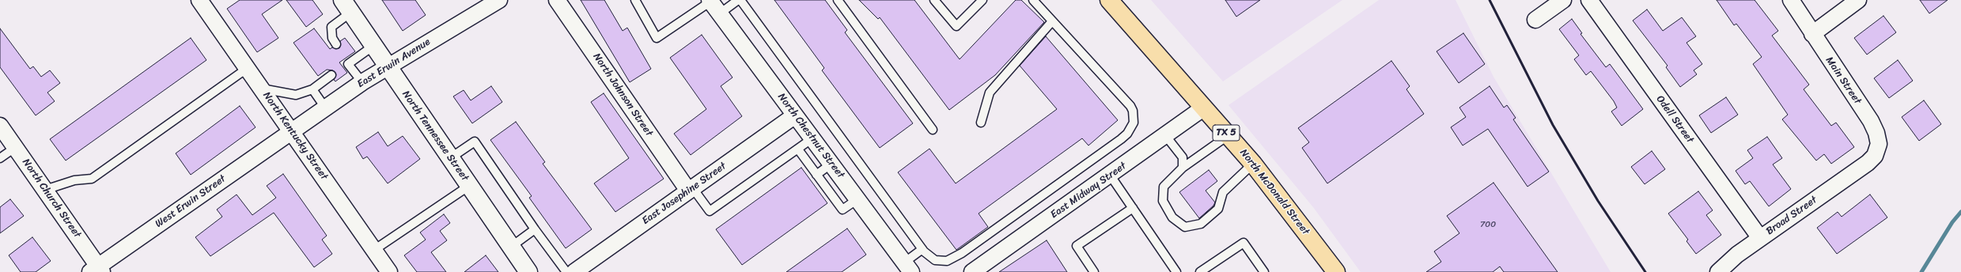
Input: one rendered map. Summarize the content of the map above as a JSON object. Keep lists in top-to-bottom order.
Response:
{
  "streets": {
    "main road": ["TX 5", "North McDonald Street"],
    "street": [
      "East Erwin Avenue",
      "Main Street",
      "North Johnson Street",
      "Odell Street",
      "North Kentucky Street",
      "North Tennessee Street",
      "North Chestnut Street",
      "East Midway Street",
      "East Josephine Street",
      "North Church Street",
      "West Erwin Street",
      "Broad Street"
    ]
  },
  "crossings": [
    ["East Erwin Avenue", "North Kentucky Street"],
    ["East Erwin Avenue", "North Tennessee Street"],
    ["East Erwin Avenue", "West Erwin Street"],
    ["Main Street", "Broad Street"],
    ["North Johnson Street", "East Josephine Street"],
    ["Odell Street", "Broad Street"],
    ["North Kentucky Street", "West Erwin Street"],
    ["North Chestnut Street", "East Josephine Street"],
    ["East Midway Street", "North McDonald Street"],
    ["North Church Street", "West Erwin Street"]
  ],
  "house_numbers": ["700"]
}
